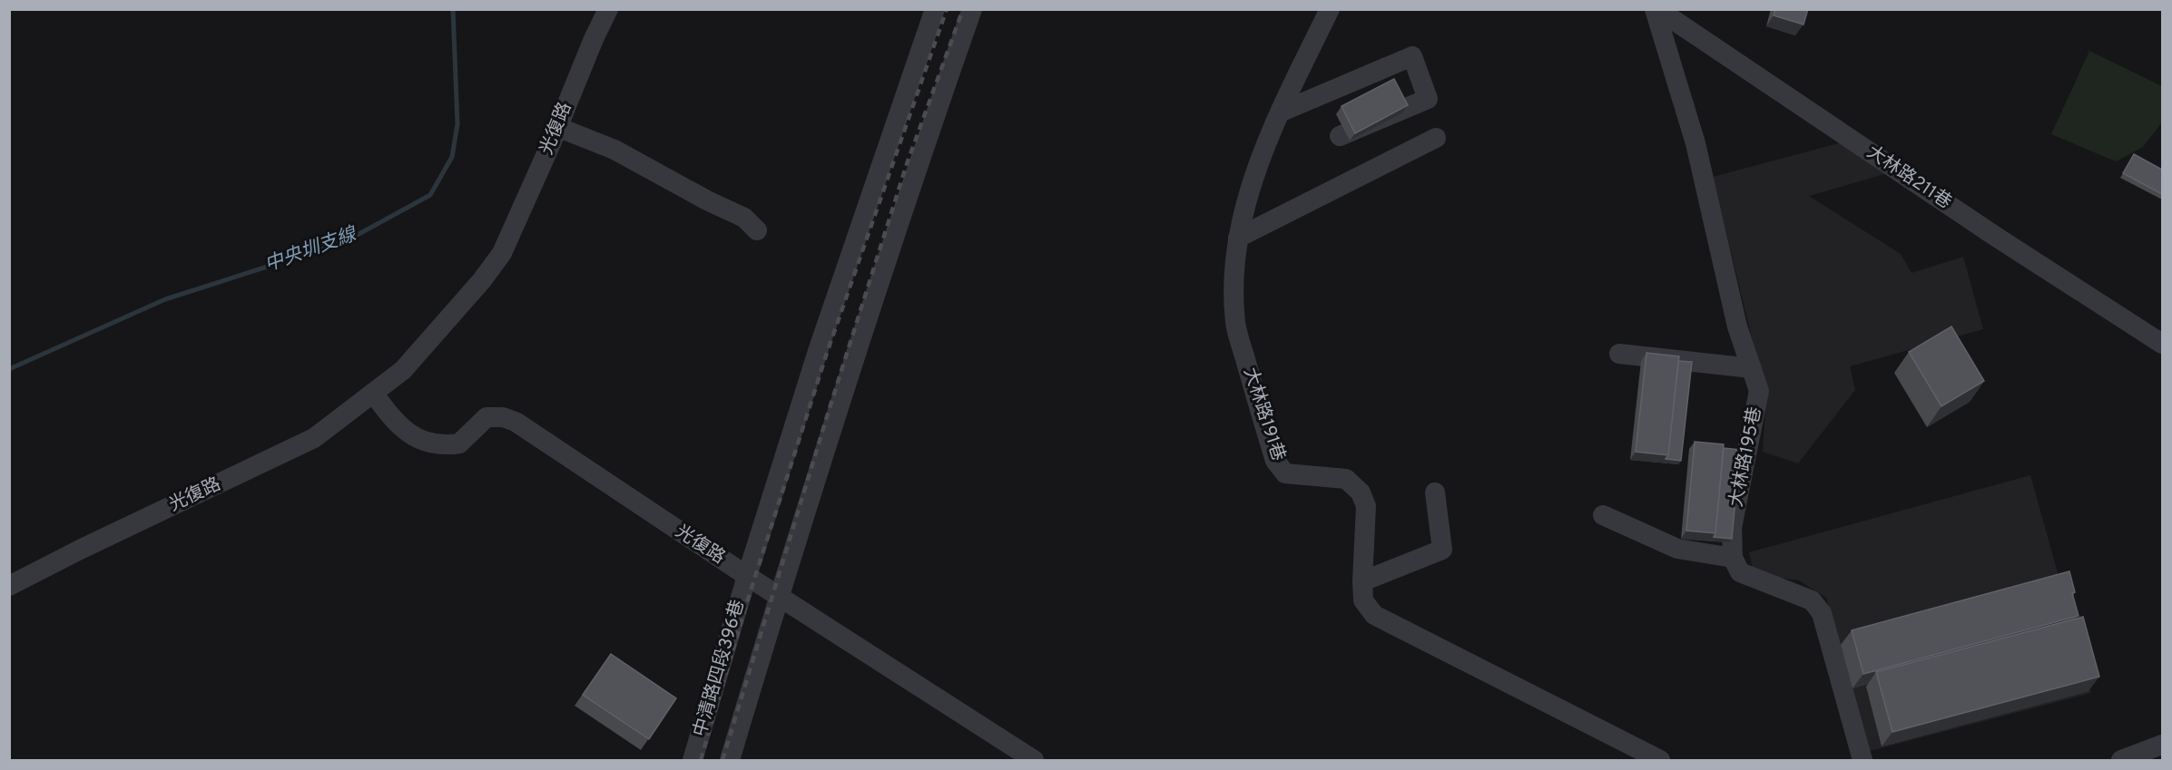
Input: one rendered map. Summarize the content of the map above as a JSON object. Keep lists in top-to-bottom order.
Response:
{
  "streets": {
    "street": [
      "光復路",
      "大林路211巷",
      "大林路191巷",
      "大林路195巷",
      "中清路四段396巷"
    ]
  },
  "crossings": [
    ["光復路", "中清路四段396巷"],
    ["大林路211巷", "大林路195巷"]
  ],
  "water": ["中央圳支線"]
}
